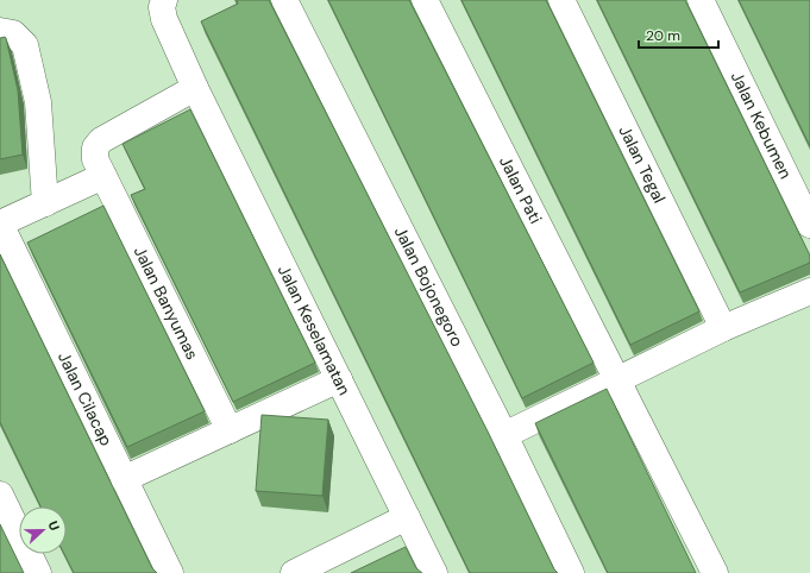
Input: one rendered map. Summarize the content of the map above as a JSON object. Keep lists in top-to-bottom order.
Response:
{
  "streets": {
    "street": [
      "Jalan Kebumen",
      "Jalan Tegal",
      "Jalan Pati",
      "Jalan Bojonegoro",
      "Jalan Banyumas",
      "Jalan Keselamatan",
      "Jalan Cilacap"
    ]
  },
  "crossings": [
    ["Jalan Banyumas", "Jalan Keselamatan"]
  ],
  "scale_bar": "20 m",
  "north": "right"
}
